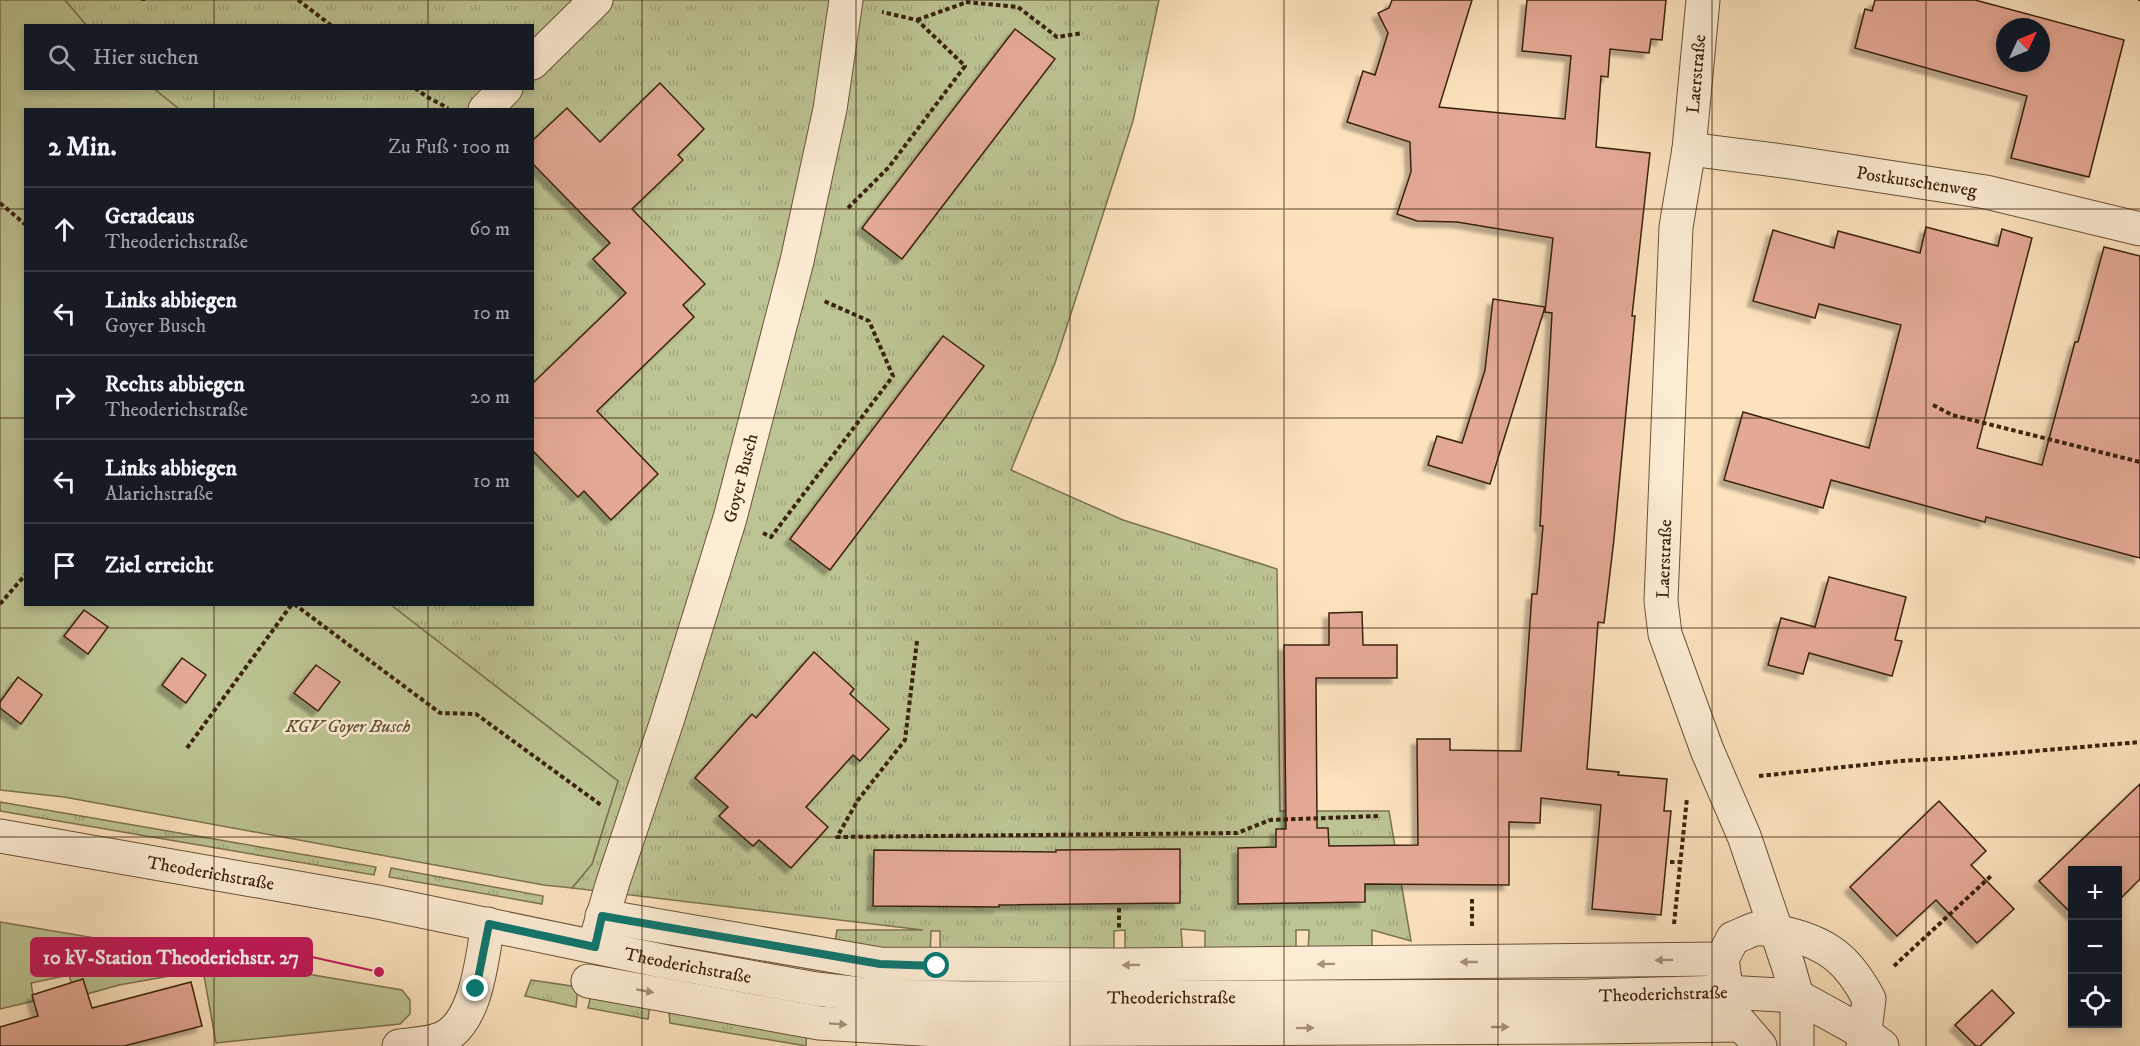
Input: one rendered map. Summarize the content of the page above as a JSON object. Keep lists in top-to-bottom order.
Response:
{
  "streets": {
    "street": [
      "Laerstraße",
      "Postkutschenweg",
      "Goyer Busch",
      "Theoderichstraße"
    ]
  },
  "crossings": [
    ["Laerstraße", "Postkutschenweg"],
    ["Laerstraße", "Theoderichstraße"],
    ["Goyer Busch", "Theoderichstraße"]
  ],
  "parks": ["KGV Goyer Busch"],
  "places": ["10 kV-Station Theoderichstr. 27"],
  "north": "top right",
  "page": {
    "search": "Hier suchen",
    "heading": ["2 Min.", "Zu Fuß · 100 m"],
    "list": [
      ["Geradeaus", "Theoderichstraße", "60 m"],
      ["Links abbiegen", "Goyer Busch", "10 m"],
      ["Rechts abbiegen", "Theoderichstraße", "20 m"],
      ["Links abbiegen", "Alarichstraße", "10 m"],
      "Ziel erreicht"
    ],
    "map_buttons": ["+", "−"]
  }
}
